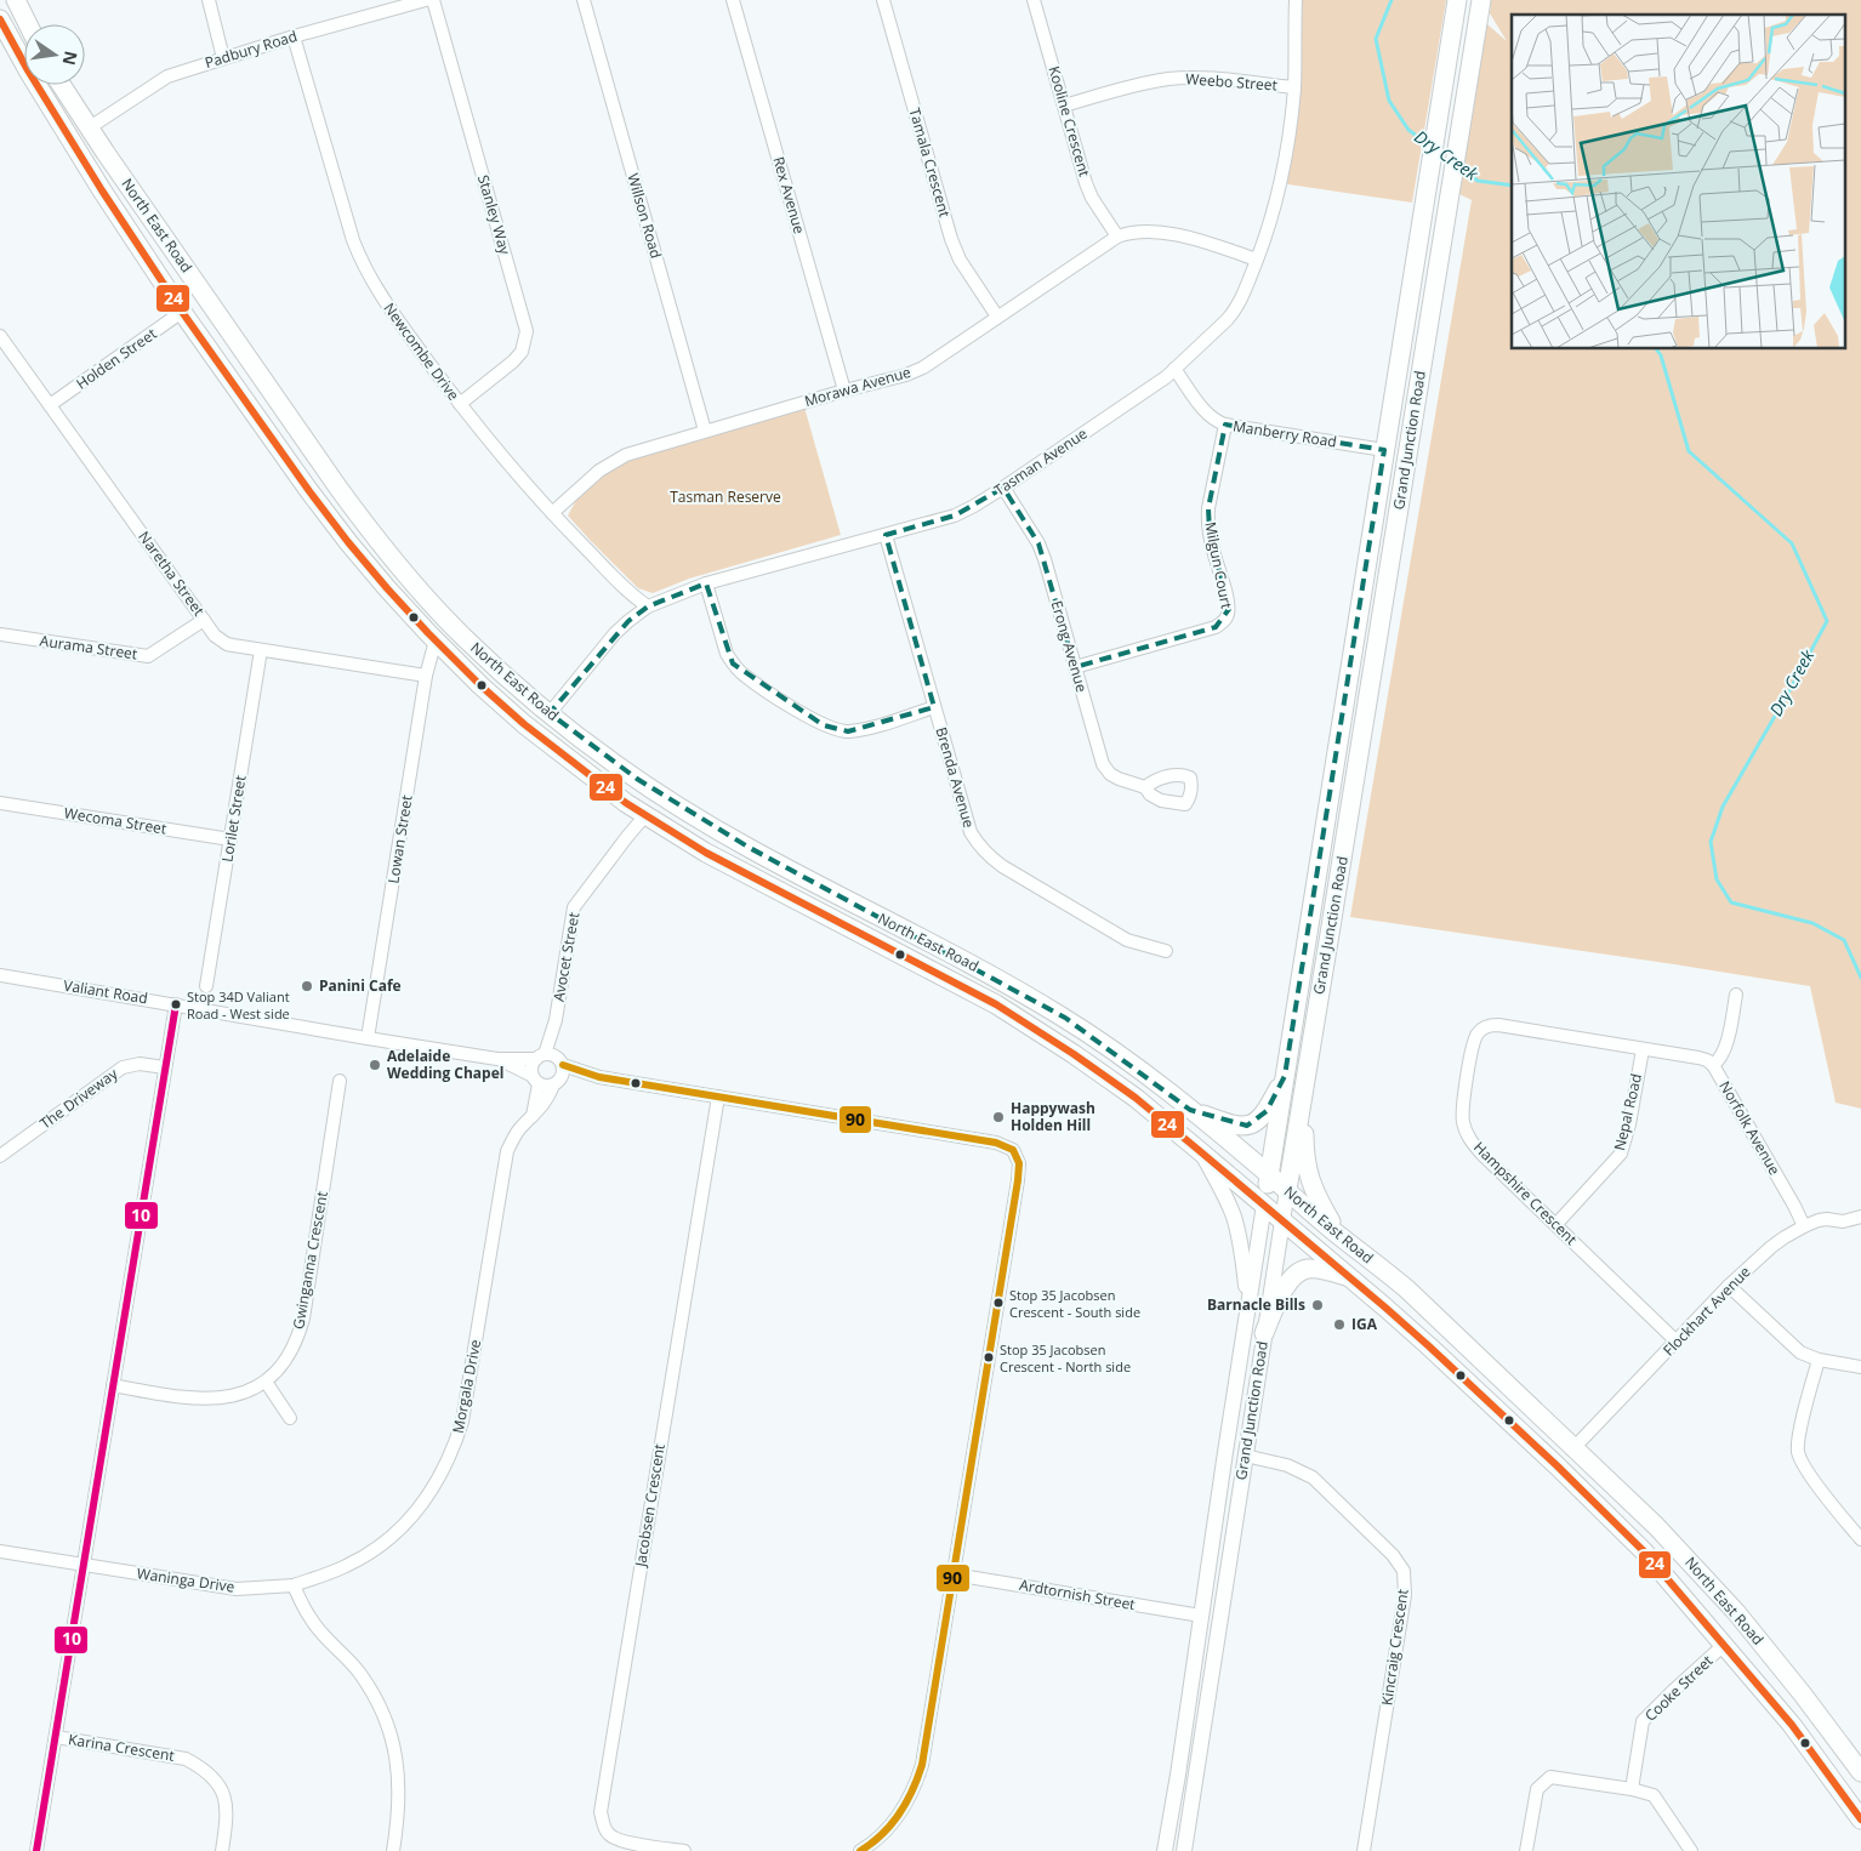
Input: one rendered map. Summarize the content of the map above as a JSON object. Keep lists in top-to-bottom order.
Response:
{
  "streets": {
    "highway": ["North East Road", "Grand Junction Road"],
    "street": [
      "Padbury Road",
      "Weebo Street",
      "Kooline Crescent",
      "Tamala Crescent",
      "Rex Avenue",
      "Stanley Way",
      "Willson Road",
      "Newcombe Drive",
      "Holden Street",
      "Morawa Avenue",
      "Manberry Road",
      "Tasman Avenue",
      "Milgun Court",
      "Naretha Street",
      "Erong Avenue",
      "Aurama Street",
      "Brenda Avenue",
      "Lorilet Street",
      "Wecoma Street",
      "Lowan Street",
      "Avocet Street",
      "Valiant Road",
      "The Driveway",
      "Nepal Road",
      "Norfolk Avenue",
      "Hampshire Crescent",
      "Gwinganna Crescent",
      "Flockhart Avenue",
      "Morgala Drive",
      "Jacobsen Crescent",
      "Waninga Drive",
      "Ardtornish Street",
      "Kincraig Crescent",
      "Cooke Street",
      "Karina Crescent"
    ]
  },
  "crossings": [
    ["Padbury Road", "North East Road"],
    ["Padbury Road", "Newcombe Drive"],
    ["Weebo Street", "Kooline Crescent"],
    ["Weebo Street", "Tasman Avenue"],
    ["Kooline Crescent", "Morawa Avenue"],
    ["Tamala Crescent", "Morawa Avenue"],
    ["Rex Avenue", "Morawa Avenue"],
    ["Stanley Way", "Newcombe Drive"],
    ["Willson Road", "Morawa Avenue"],
    ["North East Road", "Holden Street"],
    ["North East Road", "Grand Junction Road"],
    ["North East Road", "Tasman Avenue"],
    ["North East Road", "Lowan Street"],
    ["North East Road", "Avocet Street"],
    ["North East Road", "Flockhart Avenue"],
    ["North East Road", "Cooke Street"],
    ["Newcombe Drive", "Morawa Avenue"],
    ["Newcombe Drive", "Tasman Avenue"],
    ["Holden Street", "Naretha Street"],
    ["Morawa Avenue", "Tasman Avenue"],
    ["Manberry Road", "Grand Junction Road"],
    ["Manberry Road", "Tasman Avenue"],
    ["Manberry Road", "Milgun Court"],
    ["Grand Junction Road", "Ardtornish Street"],
    ["Grand Junction Road", "Kincraig Crescent"],
    ["Tasman Avenue", "Erong Avenue"],
    ["Tasman Avenue", "Brenda Avenue"],
    ["Milgun Court", "Erong Avenue"],
    ["Naretha Street", "Aurama Street"],
    ["Naretha Street", "Lorilet Street"],
    ["Naretha Street", "Lowan Street"],
    ["Lorilet Street", "Wecoma Street"],
    ["Lowan Street", "Valiant Road"],
    ["Avocet Street", "Valiant Road"],
    ["Avocet Street", "Morgala Drive"],
    ["Valiant Road", "Morgala Drive"],
    ["Nepal Road", "Hampshire Crescent"],
    ["Norfolk Avenue", "Hampshire Crescent"],
    ["Norfolk Avenue", "Flockhart Avenue"],
    ["Hampshire Crescent", "Flockhart Avenue"],
    ["Morgala Drive", "Waninga Drive"]
  ],
  "water": ["Dry Creek"],
  "parks": ["Tasman Reserve"],
  "places": [
    "Panini Cafe",
    "Stop 34D Valiant Road - West side",
    "Adelaide Wedding Chapel",
    "Happywash Holden Hill",
    "Stop 35 Jacobsen Crescent - South side",
    "Barnacle Bills",
    "IGA",
    "Stop 35 Jacobsen Crescent - North side"
  ],
  "lines": ["transit line 24", "transit line 10", "transit line 90"],
  "north": "right"
}
